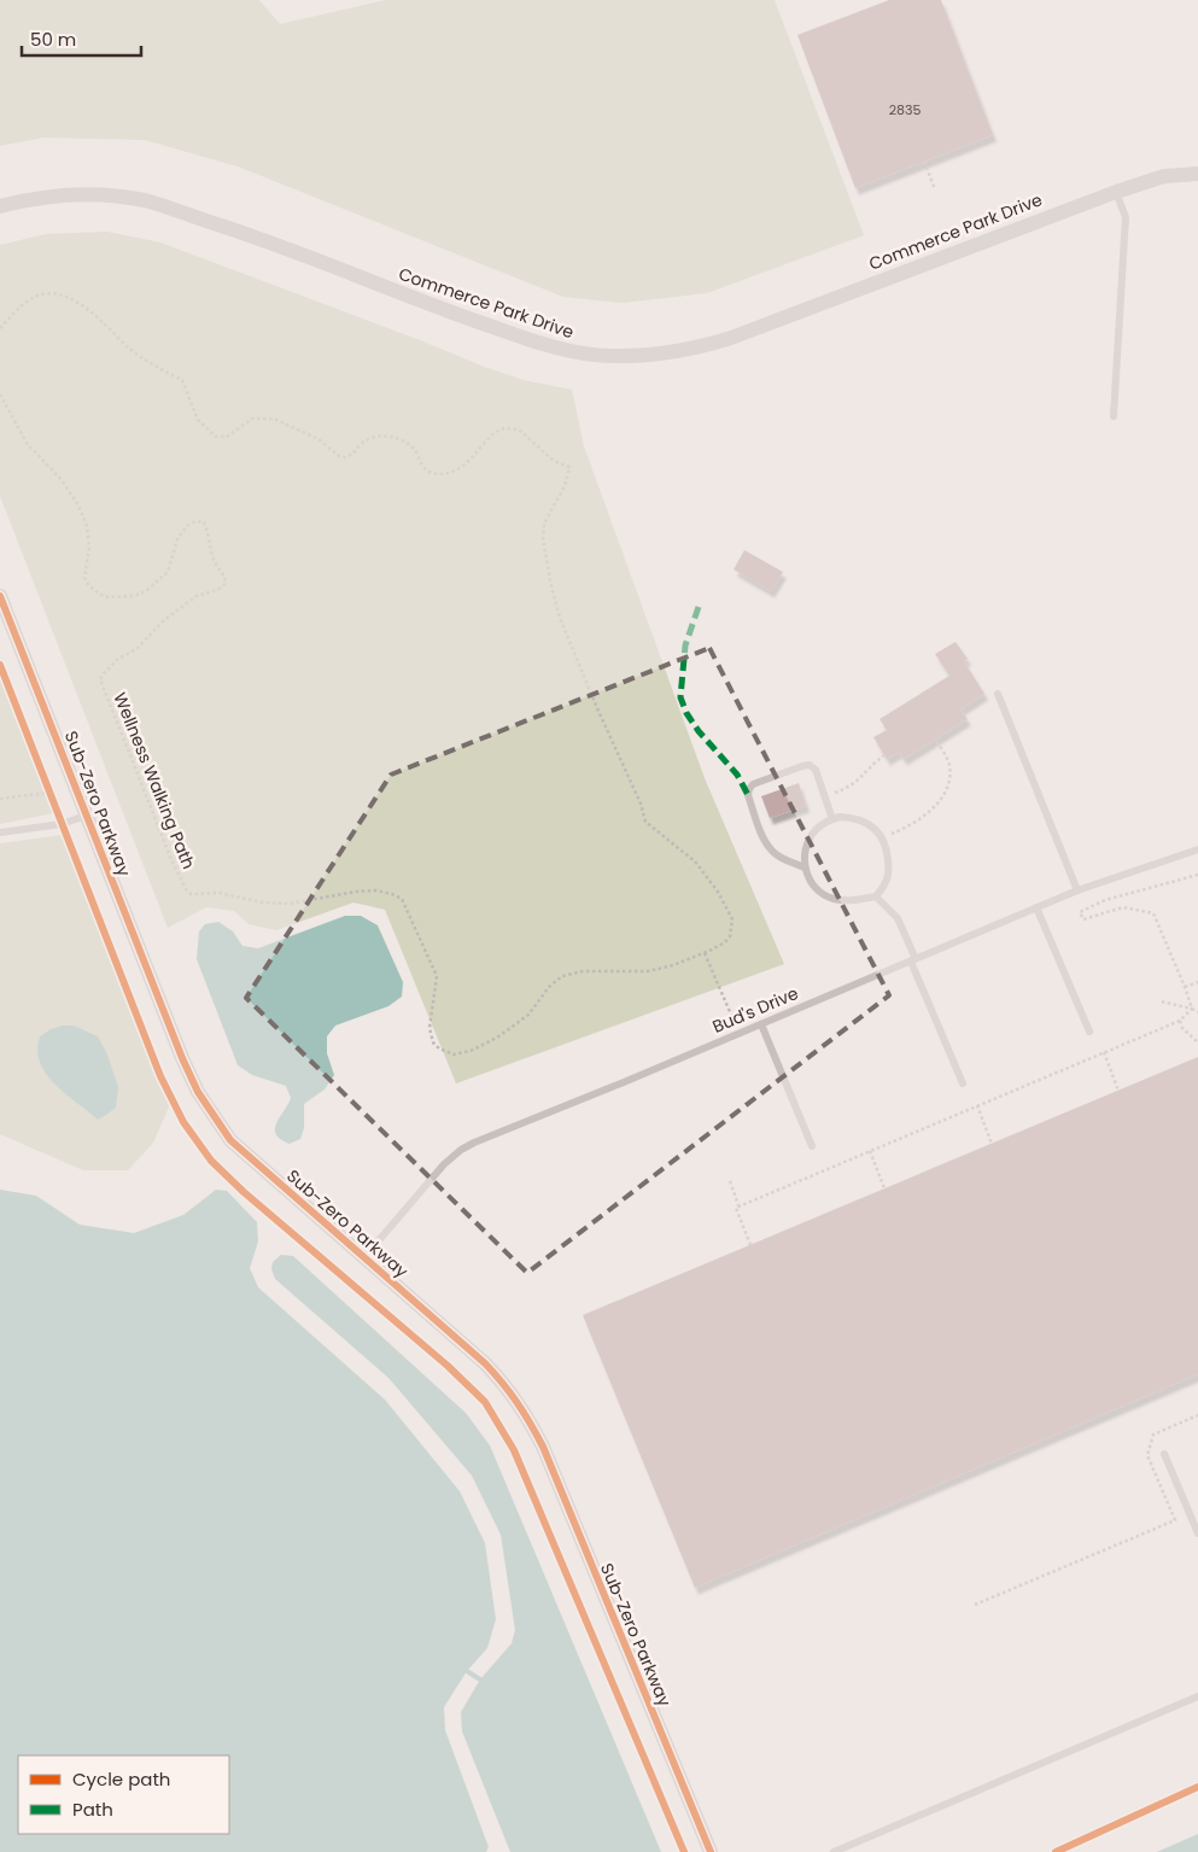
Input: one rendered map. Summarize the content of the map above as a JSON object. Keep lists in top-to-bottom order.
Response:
{
  "streets": {
    "street": ["Commerce Park Drive", "Sub-Zero Parkway"],
    "lane": ["Bud's Drive"],
    "path": ["Wellness Walking Path"]
  },
  "crossings": [
    ["Sub-Zero Parkway", "Bud's Drive"]
  ],
  "house_numbers": ["2835"],
  "legend": ["Cycle path", "Path"],
  "scale_bar": "50 m"
}
